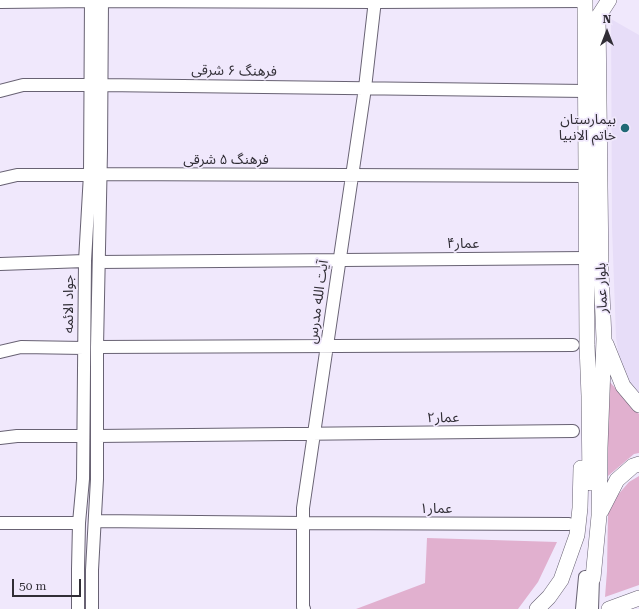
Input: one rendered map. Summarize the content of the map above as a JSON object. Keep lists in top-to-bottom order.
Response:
{
  "streets": {
    "main road": ["بلوار عمار"],
    "street": [
      "فرهنگ ۶ شرقی",
      "فرهنگ ۵ شرقی",
      "عمار۴",
      "آیت الله مدرس",
      "جواد الائمه",
      "عمار۲",
      "عمار۱"
    ]
  },
  "crossings": [
    ["فرهنگ ۶ شرقی", "بلوار عمار"],
    ["فرهنگ ۶ شرقی", "آیت الله مدرس"],
    ["فرهنگ ۶ شرقی", "جواد الائمه"],
    ["فرهنگ ۵ شرقی", "بلوار عمار"],
    ["فرهنگ ۵ شرقی", "آیت الله مدرس"],
    ["فرهنگ ۵ شرقی", "جواد الائمه"],
    ["عمار۴", "بلوار عمار"],
    ["عمار۴", "آیت الله مدرس"],
    ["عمار۴", "جواد الائمه"],
    ["آیت الله مدرس", "عمار۲"],
    ["آیت الله مدرس", "عمار۱"],
    ["جواد الائمه", "عمار۲"],
    ["جواد الائمه", "عمار۱"]
  ],
  "places": ["بیمارستان خاتم الانبیا"],
  "scale_bar": "50 m",
  "north": "top"
}
